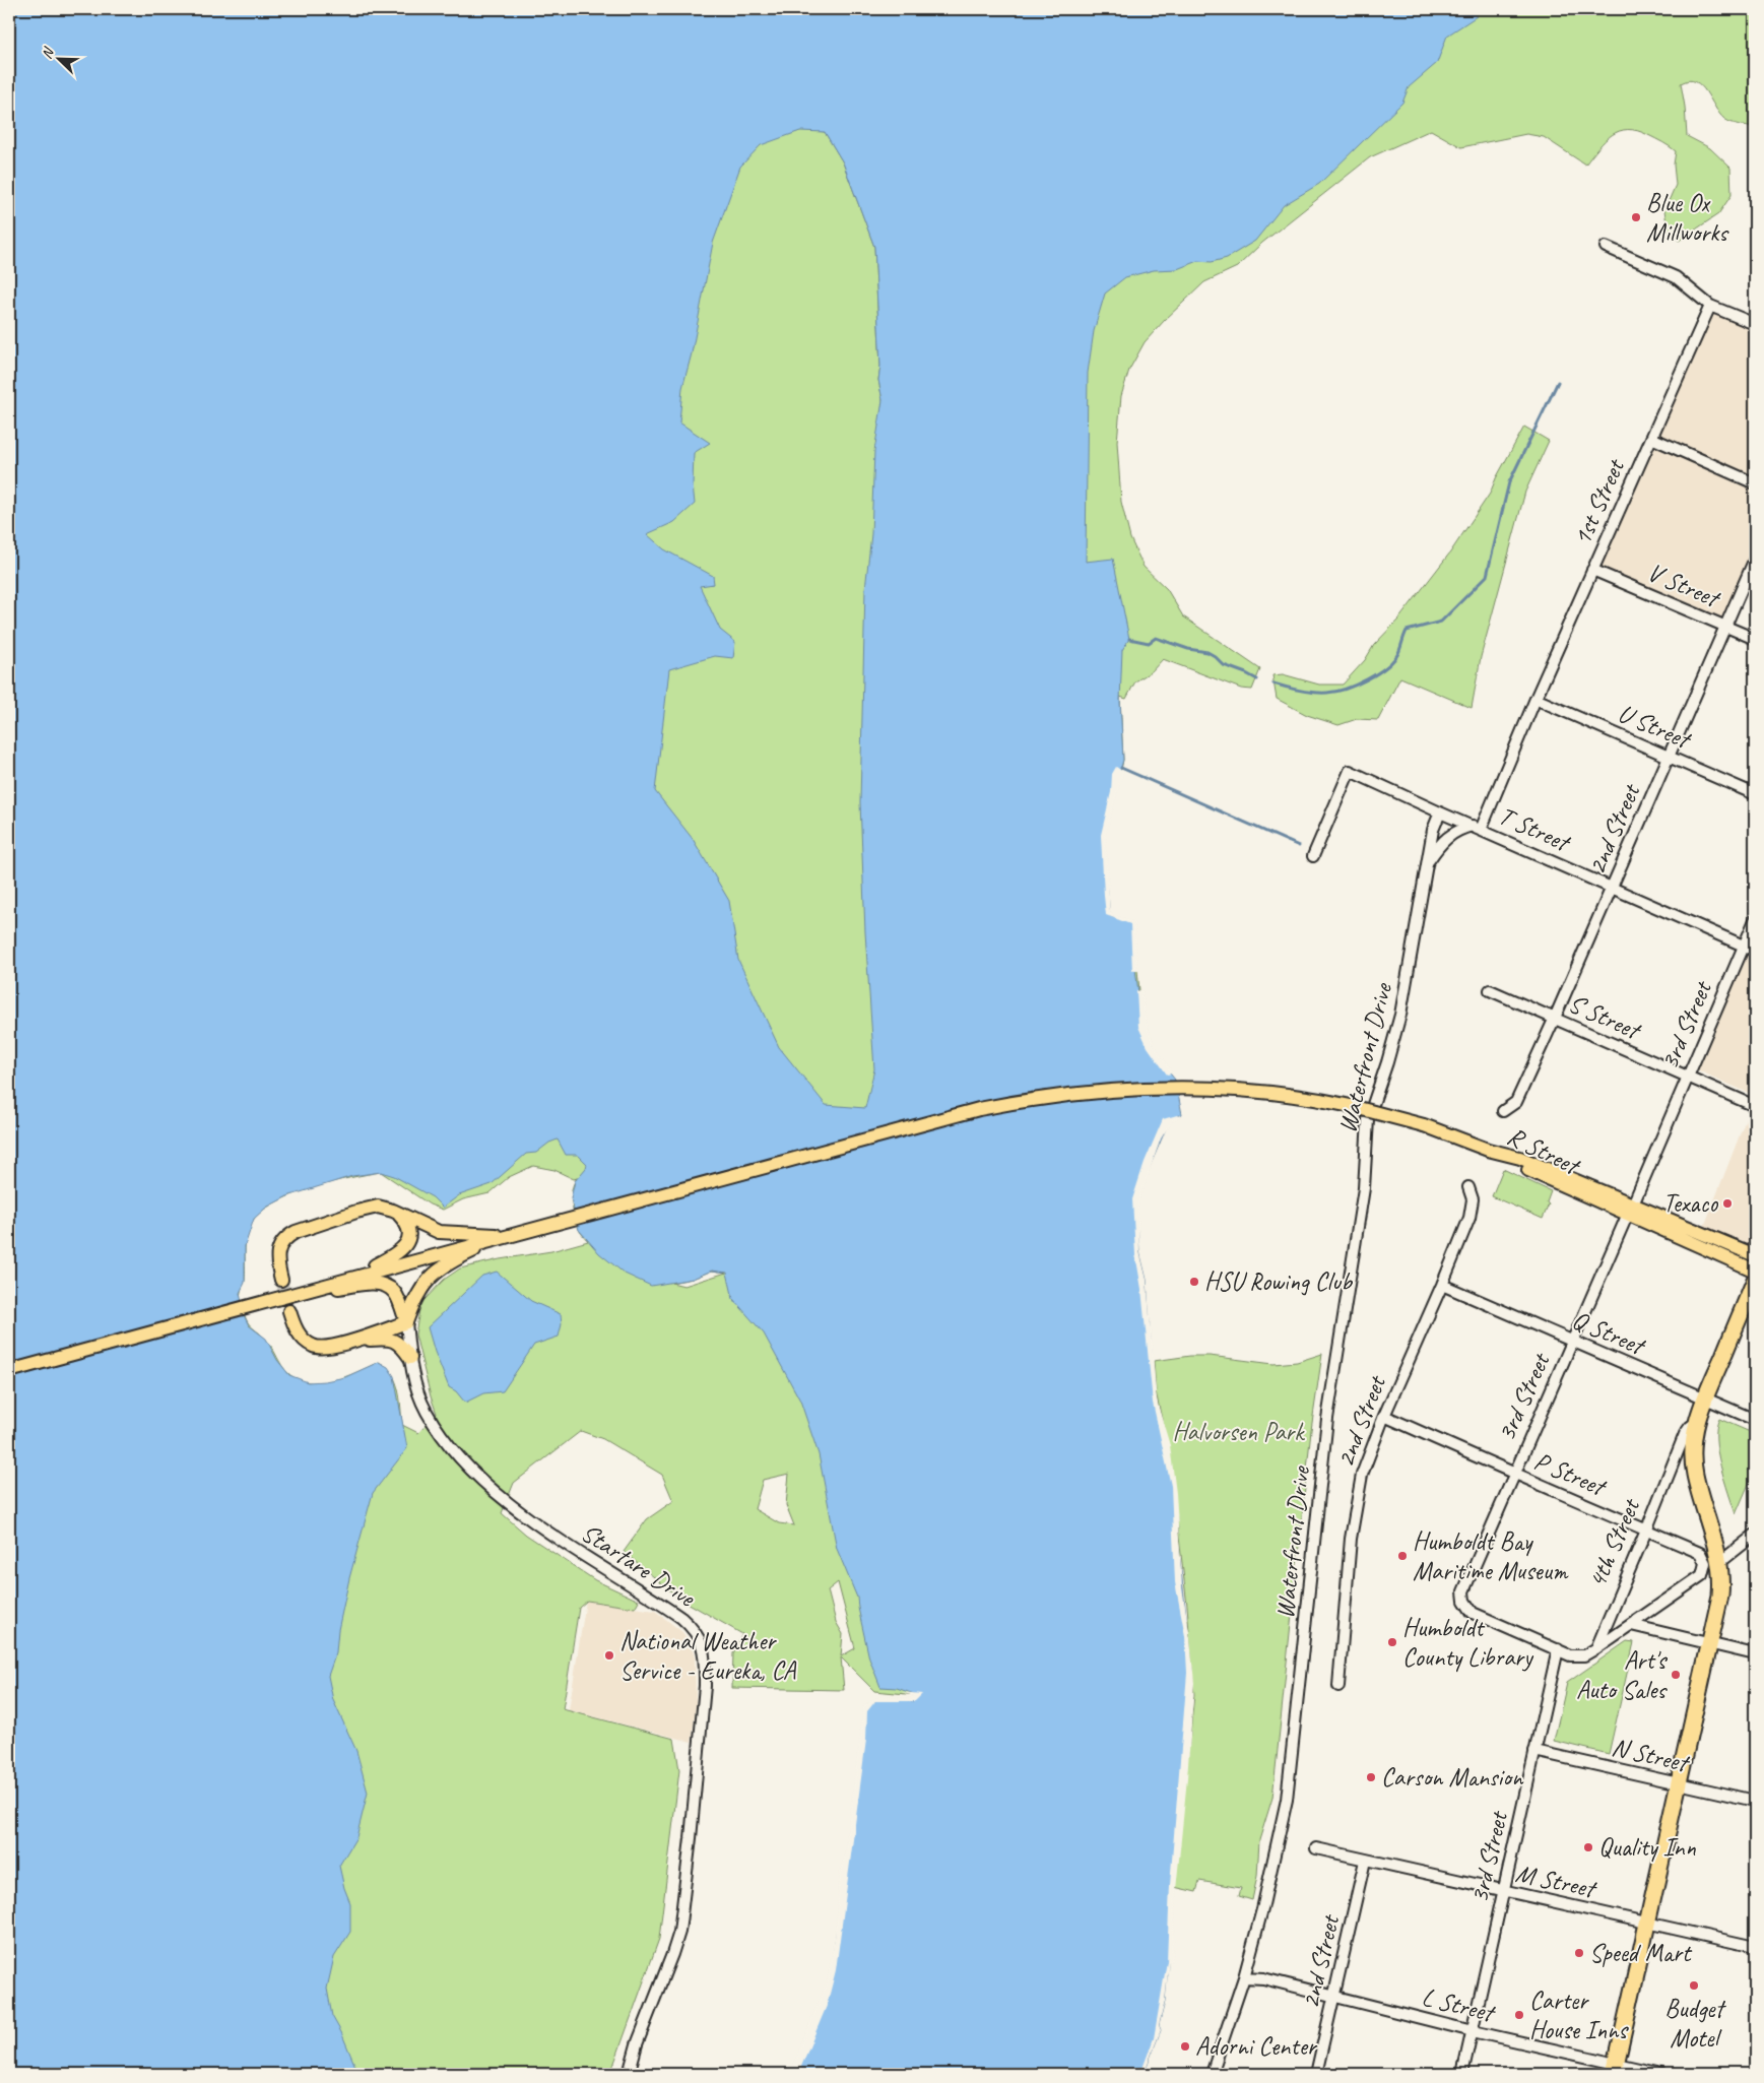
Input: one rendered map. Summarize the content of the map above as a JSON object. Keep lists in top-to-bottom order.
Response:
{
  "streets": {
    "highway": ["4th Street"],
    "main road": ["R Street"],
    "street": [
      "1st Street",
      "V Street",
      "U Street",
      "T Street",
      "2nd Street",
      "S Street",
      "3rd Street",
      "Waterfront Drive",
      "Q Street",
      "P Street",
      "Startare Drive",
      "N Street",
      "M Street",
      "L Street"
    ]
  },
  "crossings": [
    ["1st Street", "V Street"],
    ["1st Street", "U Street"],
    ["1st Street", "T Street"],
    ["1st Street", "Waterfront Drive"],
    ["V Street", "2nd Street"],
    ["U Street", "2nd Street"],
    ["T Street", "2nd Street"],
    ["T Street", "3rd Street"],
    ["T Street", "Waterfront Drive"],
    ["2nd Street", "S Street"],
    ["2nd Street", "Q Street"],
    ["2nd Street", "P Street"],
    ["2nd Street", "M Street"],
    ["2nd Street", "L Street"],
    ["S Street", "3rd Street"],
    ["3rd Street", "R Street"],
    ["3rd Street", "Q Street"],
    ["3rd Street", "P Street"],
    ["3rd Street", "N Street"],
    ["3rd Street", "M Street"],
    ["3rd Street", "L Street"],
    ["Waterfront Drive", "L Street"],
    ["Q Street", "4th Street"],
    ["P Street", "4th Street"],
    ["4th Street", "N Street"],
    ["4th Street", "M Street"],
    ["4th Street", "L Street"]
  ],
  "parks": ["Halvorsen Park"],
  "places": [
    "Blue Ox Millworks",
    "Texaco",
    "HSU Rowing Club",
    "Humboldt Bay Maritime Museum",
    "Humboldt County Library",
    "National Weather Service - Eureka, CA",
    "Art's Auto Sales",
    "Carson Mansion",
    "Quality Inn",
    "Speed Mart",
    "Budget Motel",
    "Carter House Inns",
    "Adorni Center"
  ],
  "north": "top left"
}
